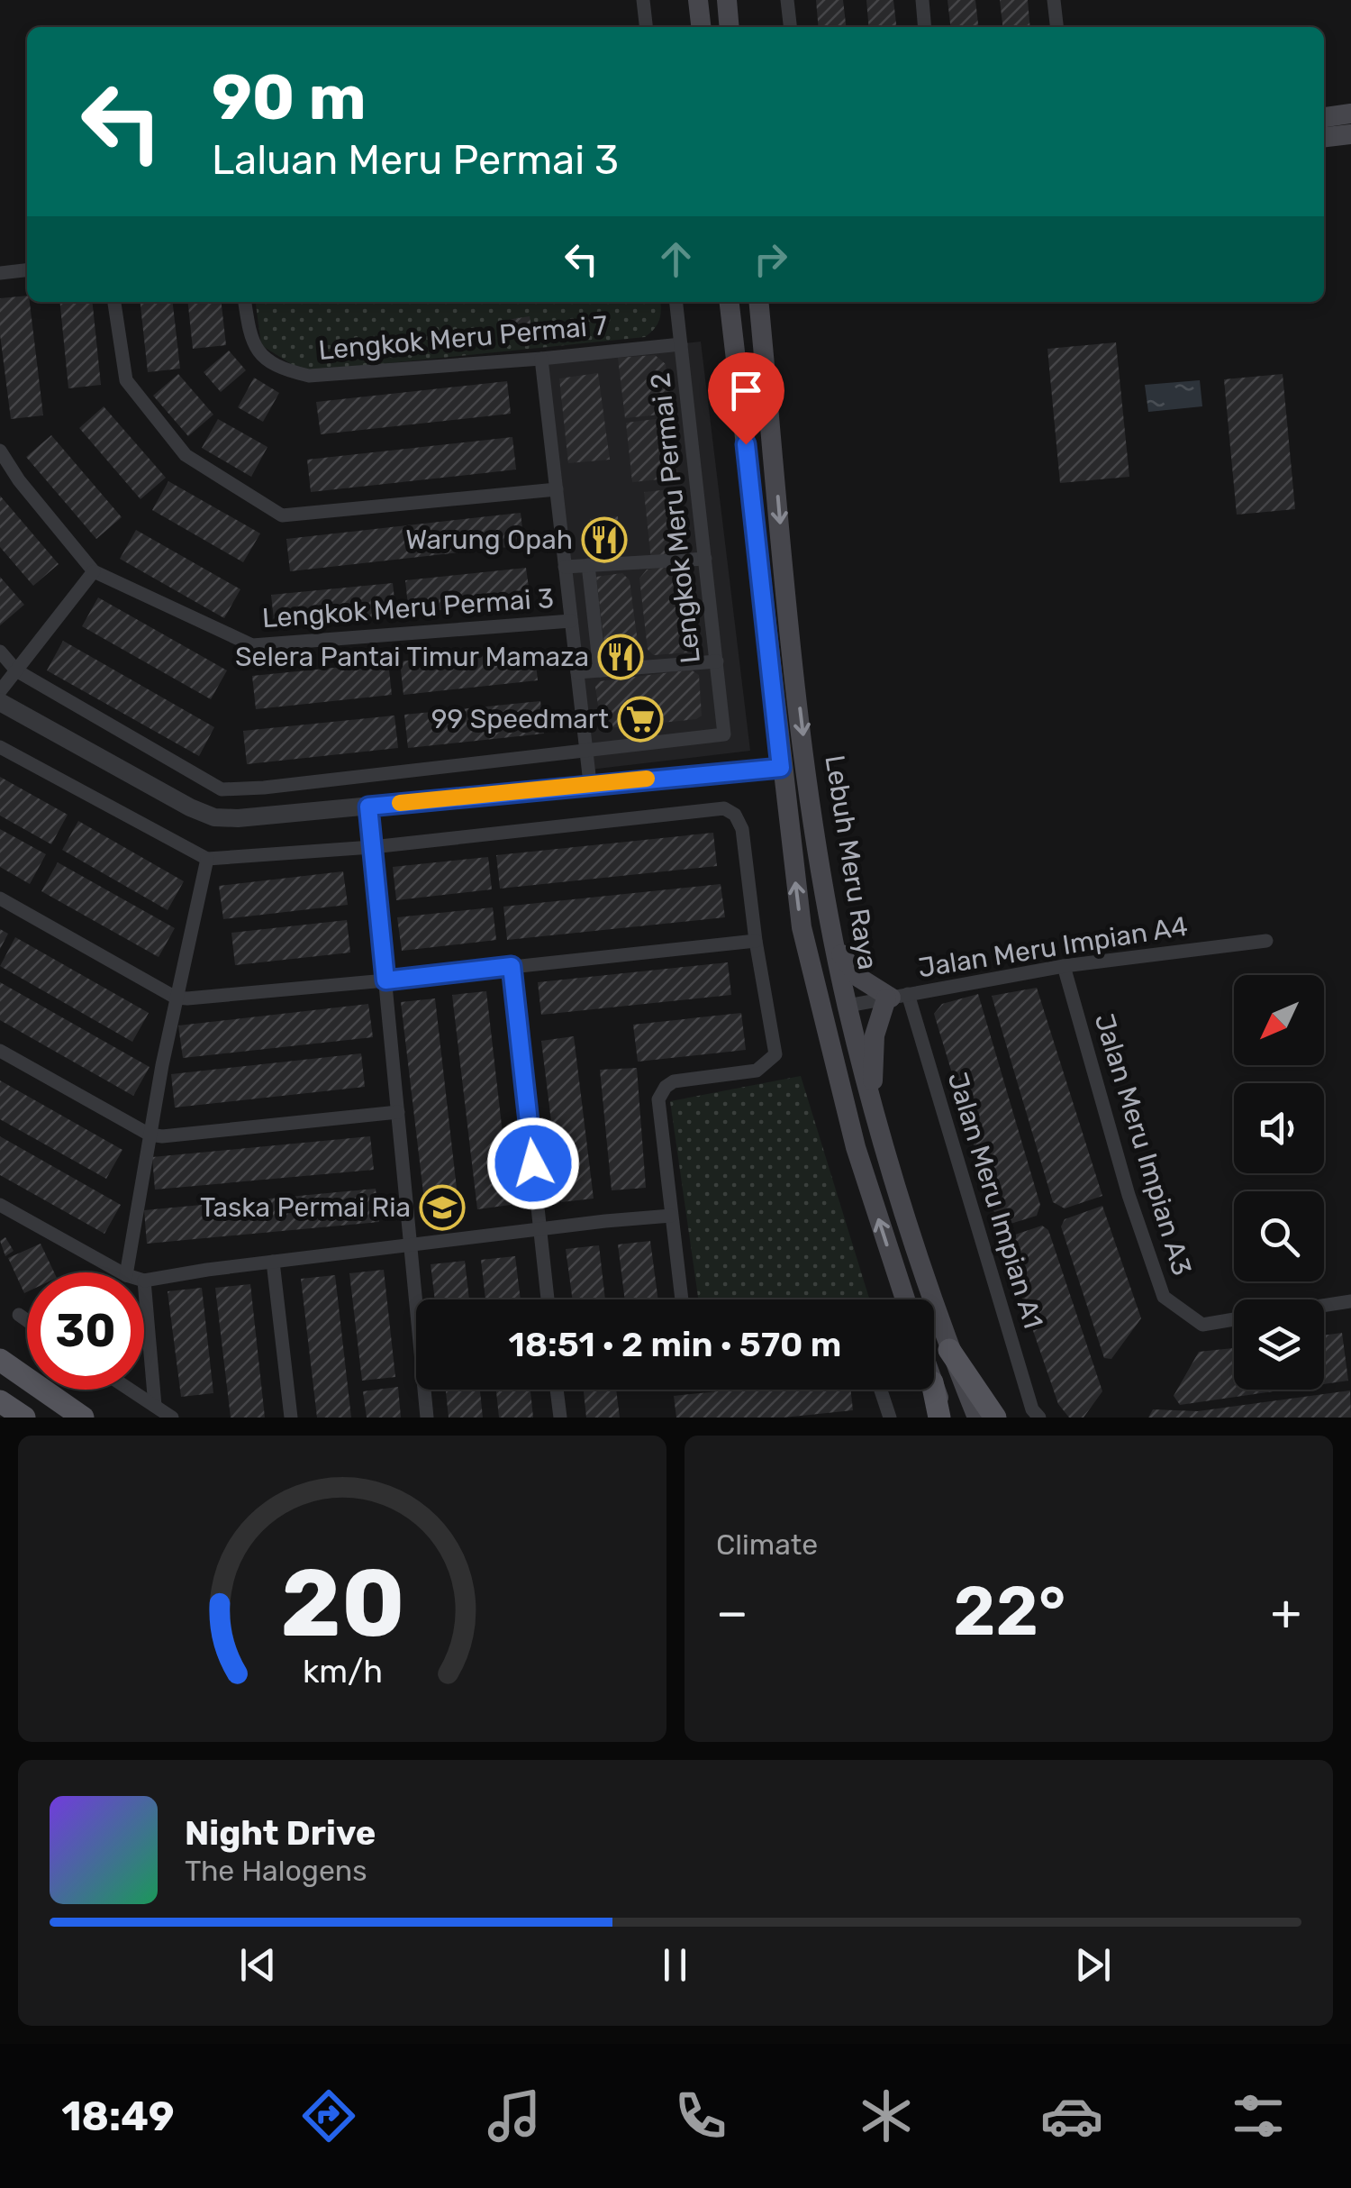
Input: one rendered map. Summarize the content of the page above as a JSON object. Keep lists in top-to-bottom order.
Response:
{
  "streets": {
    "main road": ["Lebuh Meru Raya"],
    "street": [
      "Lengkok Meru Permai 7",
      "Lengkok Meru Permai 2",
      "Lengkok Meru Permai 3",
      "Jalan Meru Impian A4",
      "Jalan Meru Impian A3",
      "Jalan Meru Impian A1"
    ]
  },
  "crossings": [
    ["Lengkok Meru Permai 7", "Lengkok Meru Permai 2"],
    ["Lebuh Meru Raya", "Jalan Meru Impian A4"],
    ["Jalan Meru Impian A4", "Jalan Meru Impian A3"],
    ["Jalan Meru Impian A4", "Jalan Meru Impian A1"]
  ],
  "places": {
    "restaurant": ["Warung Opah", "Selera Pantai Timur Mamaza"],
    "supermarket": ["99 Speedmart"],
    "school or university": ["Taska Permai Ria"]
  },
  "north": "bottom left",
  "page": {
    "turn": ["90 m", "Laluan Meru Permai 3"],
    "limit": "30",
    "trip": "18:51 · 2 min · 570 m",
    "tile": "Climate",
    "heat": ["−", "22°", "+"],
    "song": ["Night Drive", "The Halogens"],
    "tabs": "18:49",
    "gauge": ["20", "km/h"]
  }
}
